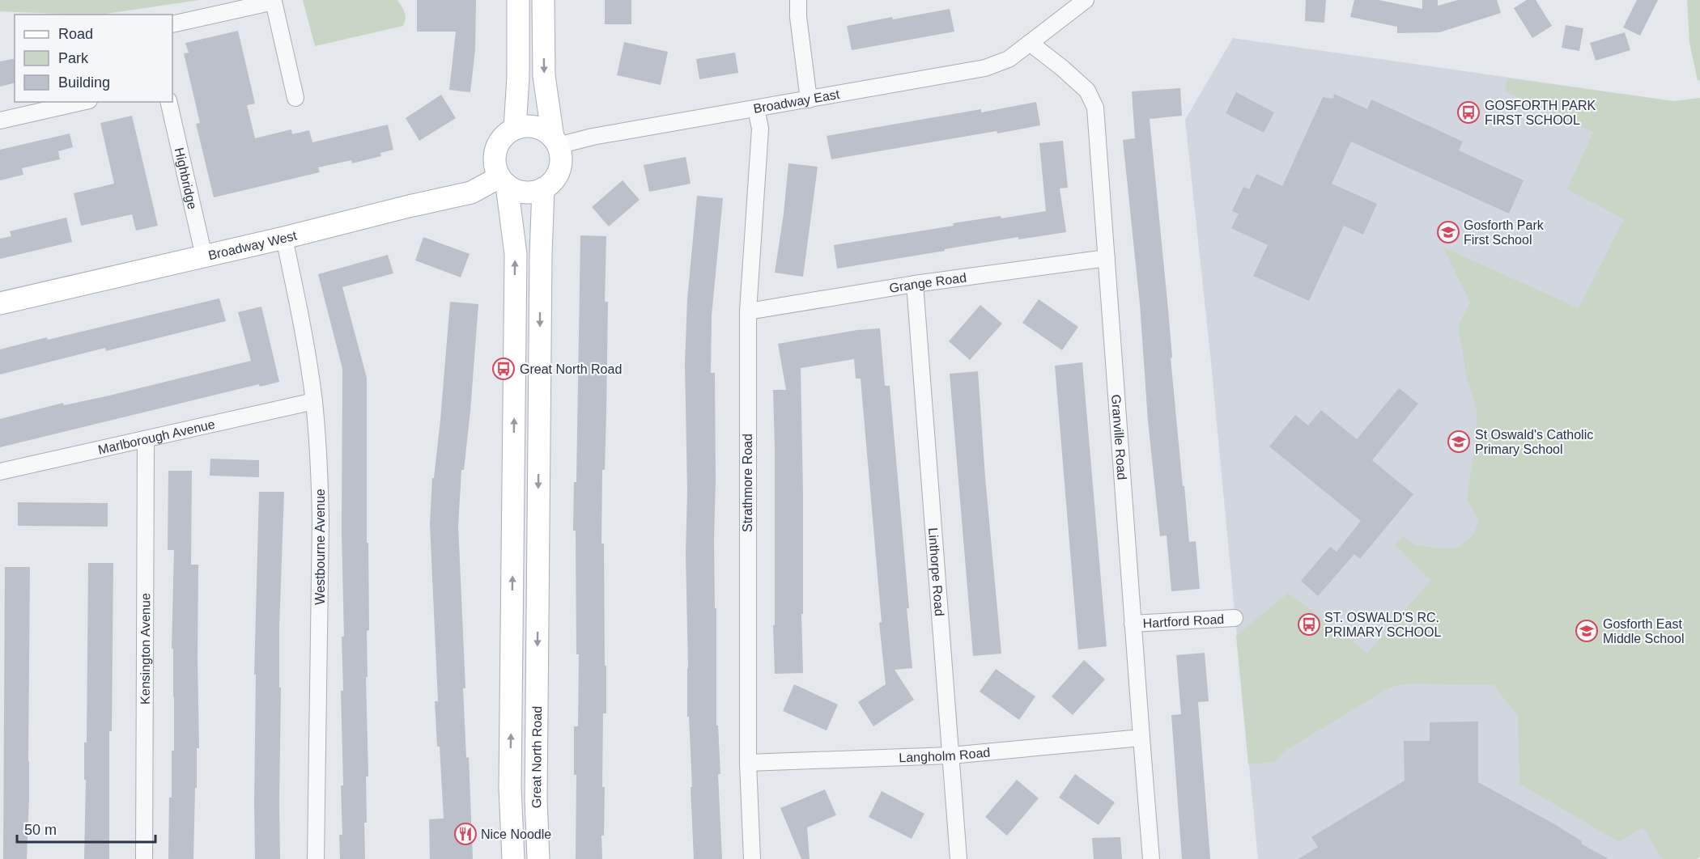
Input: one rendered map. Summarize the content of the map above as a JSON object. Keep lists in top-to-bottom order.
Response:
{
  "streets": {
    "main road": ["Broadway West", "Great North Road"],
    "street": [
      "Broadway East",
      "Highbridge",
      "Grange Road",
      "Marlborough Avenue",
      "Granville Road",
      "Strathmore Road",
      "Westbourne Avenue",
      "Linthorpe Road",
      "Hartford Road",
      "Kensington Avenue",
      "Langholm Road"
    ]
  },
  "crossings": [
    ["Broadway East", "Broadway West"],
    ["Broadway East", "Granville Road"],
    ["Broadway East", "Strathmore Road"],
    ["Broadway East", "Great North Road"],
    ["Highbridge", "Broadway West"],
    ["Broadway West", "Westbourne Avenue"],
    ["Broadway West", "Great North Road"],
    ["Grange Road", "Granville Road"],
    ["Grange Road", "Strathmore Road"],
    ["Grange Road", "Linthorpe Road"],
    ["Marlborough Avenue", "Westbourne Avenue"],
    ["Marlborough Avenue", "Kensington Avenue"],
    ["Granville Road", "Hartford Road"],
    ["Granville Road", "Langholm Road"],
    ["Strathmore Road", "Langholm Road"],
    ["Linthorpe Road", "Langholm Road"]
  ],
  "places": {
    "bus stop": ["GOSFORTH PARK FIRST SCHOOL", "Great North Road", "ST. OSWALD'S RC. PRIMARY SCHOOL"],
    "school or university": ["Gosforth Park First School", "St Oswald's Catholic Primary School", "Gosforth East Middle School"],
    "restaurant": ["Nice Noodle"]
  },
  "legend": ["Road", "Park", "Building"],
  "scale_bar": "50 m"
}
